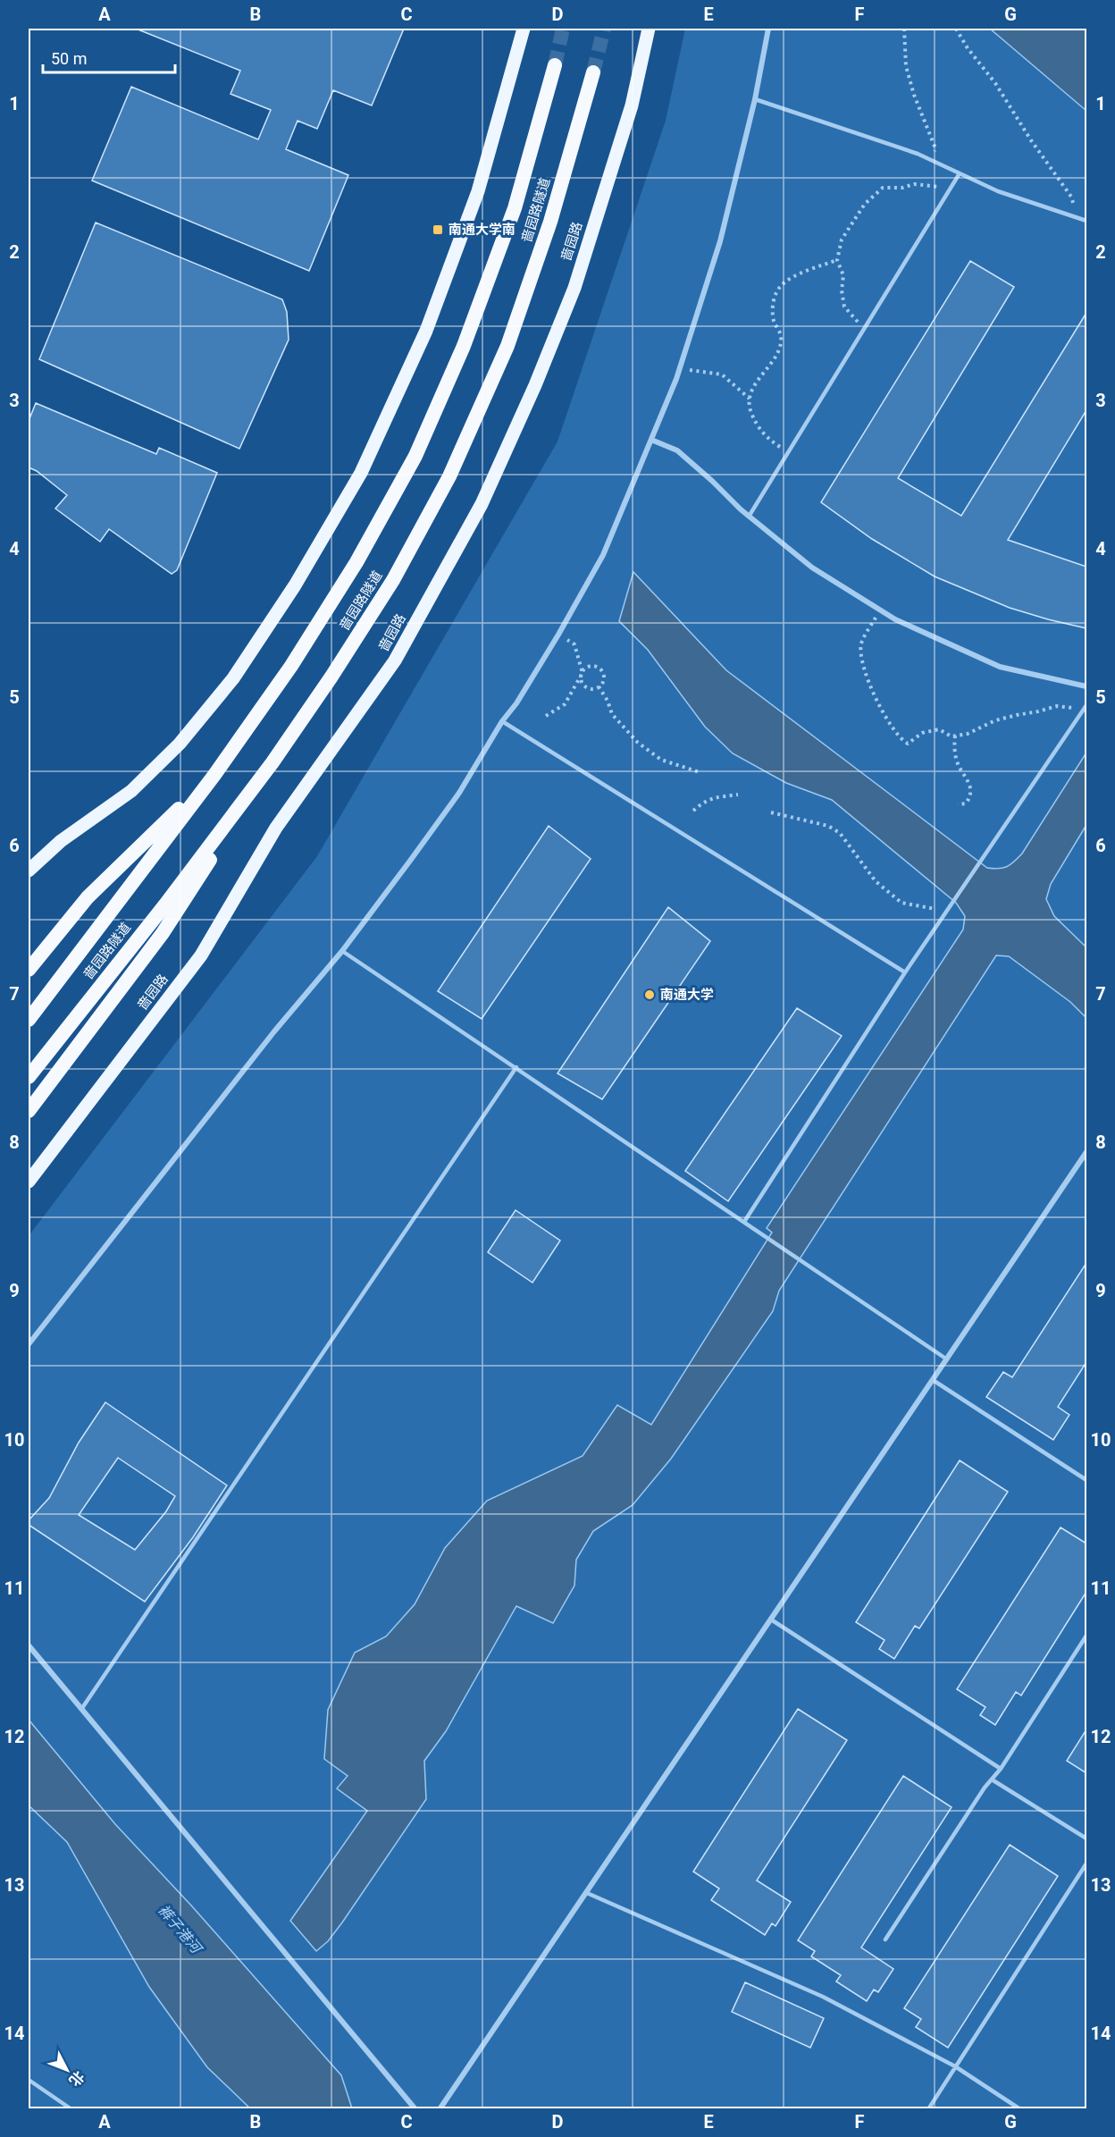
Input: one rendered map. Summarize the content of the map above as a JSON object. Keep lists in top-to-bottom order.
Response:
{
  "streets": {
    "highway": ["啬园路隧道"],
    "main road": ["啬园路"]
  },
  "water": ["裤子港河"],
  "places": {
    "transit": ["南通大学南"],
    "other": ["南通大学"]
  },
  "scale_bar": "50 m",
  "north": "bottom right",
  "grid": {
    "columns": [
      "A",
      "B",
      "C",
      "D",
      "E",
      "F",
      "G"
    ],
    "rows": [
      "1",
      "2",
      "3",
      "4",
      "5",
      "6",
      "7",
      "8",
      "9",
      "10",
      "11",
      "12",
      "13",
      "14"
    ]
  }
}
